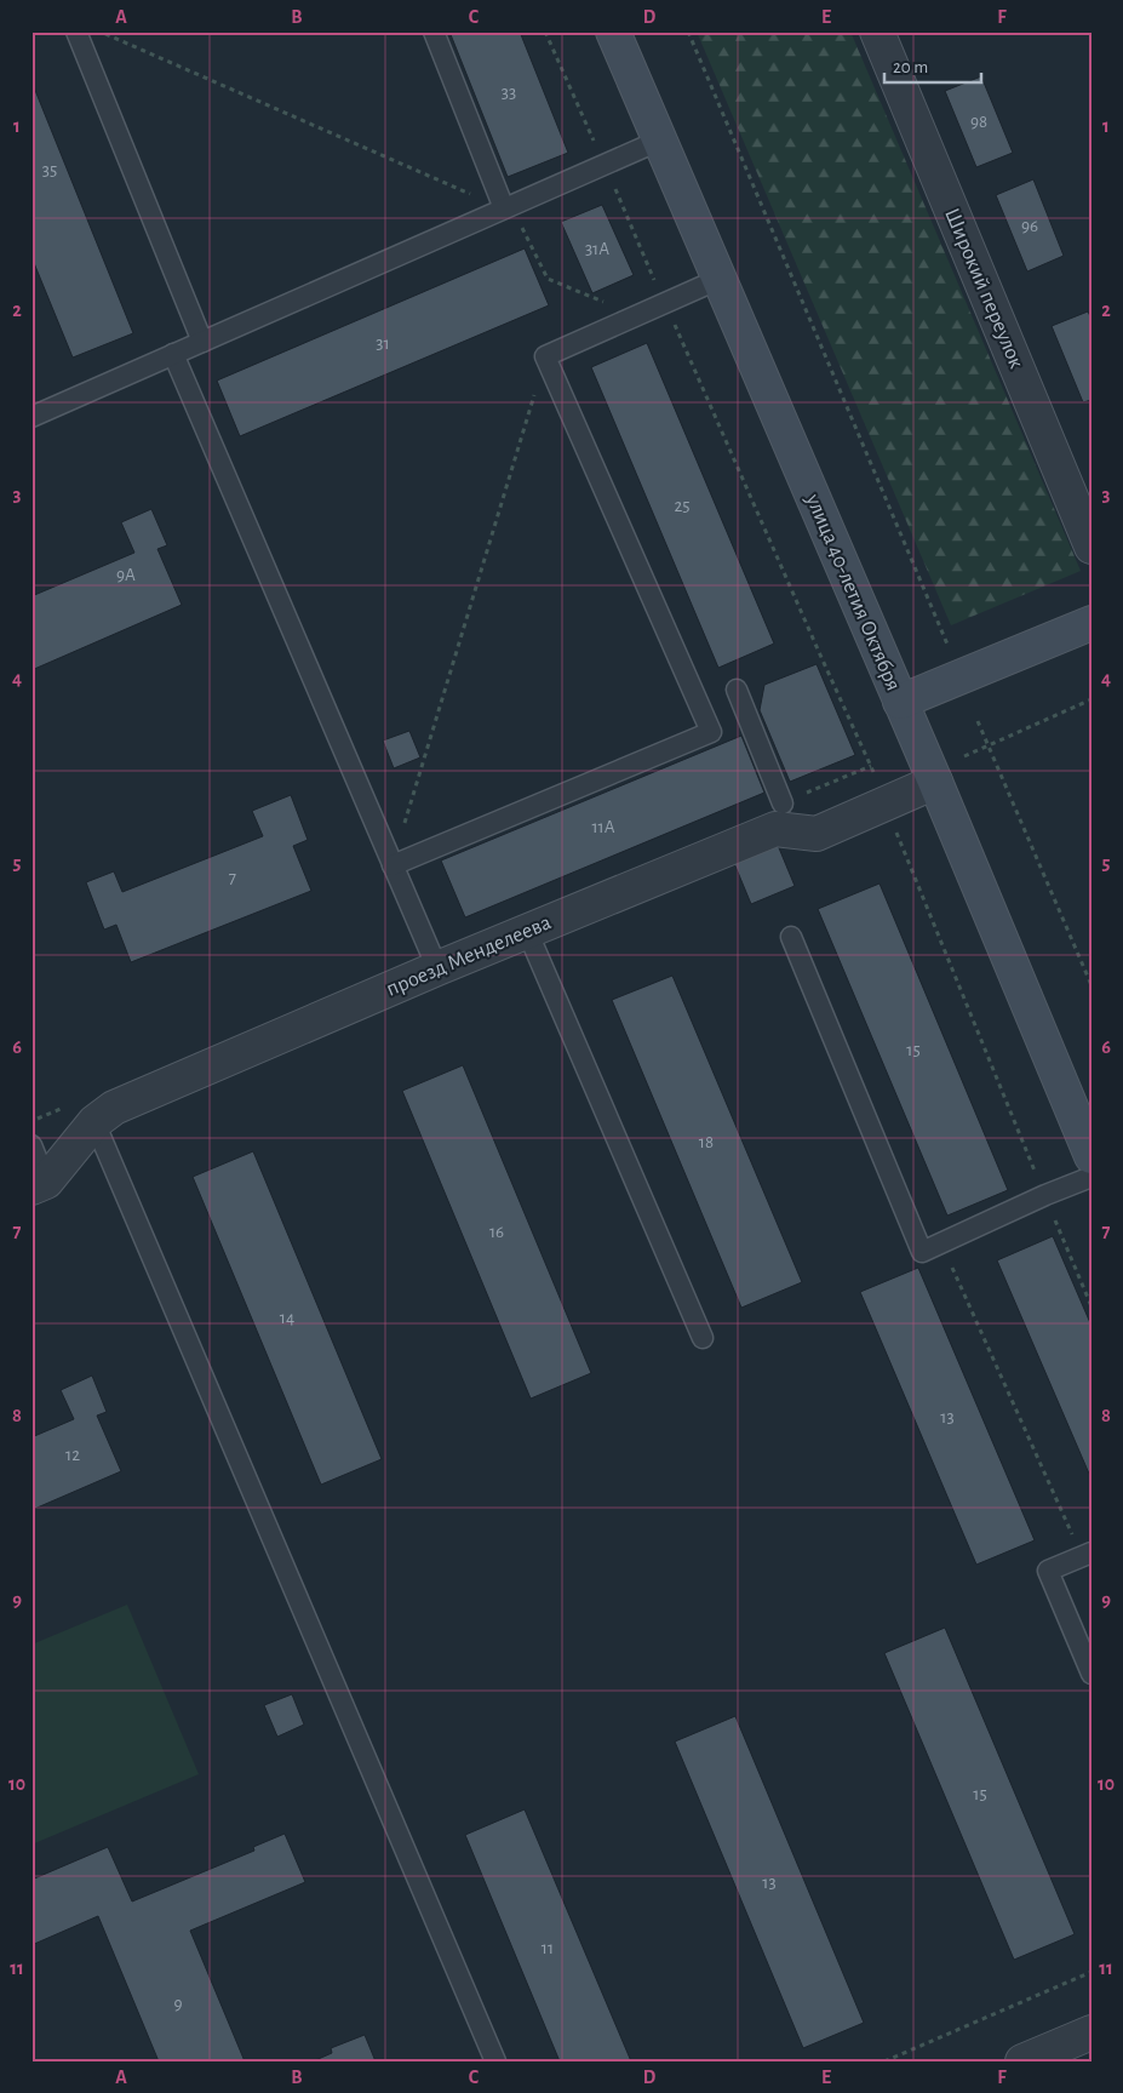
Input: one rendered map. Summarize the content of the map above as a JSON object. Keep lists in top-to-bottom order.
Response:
{
  "streets": {
    "main road": ["улица 40-летия Октября"],
    "street": ["Широкий переулок", "проезд Менделеева"]
  },
  "crossings": [
    ["улица 40-летия Октября", "проезд Менделеева"]
  ],
  "house_numbers": [
    "33",
    "98",
    "35",
    "96",
    "31А",
    "31",
    "25",
    "9А",
    "11А",
    "7",
    "15",
    "18",
    "16",
    "14",
    "13",
    "12",
    "15",
    "13",
    "11",
    "9"
  ],
  "scale_bar": "20 m",
  "grid": {
    "columns": [
      "A",
      "B",
      "C",
      "D",
      "E",
      "F"
    ],
    "rows": [
      "1",
      "2",
      "3",
      "4",
      "5",
      "6",
      "7",
      "8",
      "9",
      "10",
      "11"
    ]
  }
}
